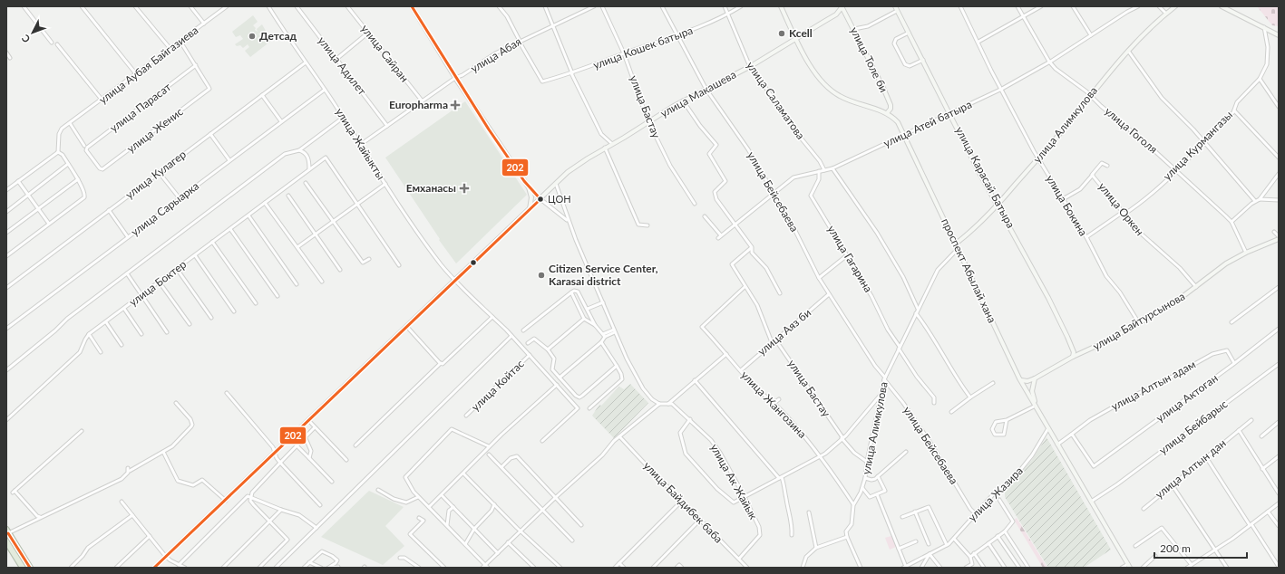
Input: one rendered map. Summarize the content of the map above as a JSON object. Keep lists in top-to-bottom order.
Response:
{
  "streets": {
    "street": [
      "улица Кошек батыра",
      "улица Сайран",
      "улица Абая",
      "улица Толе би",
      "улица Аубая Байгазиева",
      "улица Адилет",
      "улица Макашева",
      "улица Саламатова",
      "улица Бастау",
      "улица Парасат",
      "улица Атей батыра",
      "улица Алимкулова",
      "улица Женис",
      "улица Гоголя",
      "улица Жайыкты",
      "улица Курмангазы",
      "улица Кулагер",
      "улица Карасай Батыра",
      "улица Бейсебаева",
      "улица Бокина",
      "улица Сарыарка",
      "улица Оркен",
      "улица Гагарина",
      "проспект Абылай хана",
      "улица Боктер",
      "улица Байтурсынова",
      "улица Аяз би",
      "улица Койтас",
      "улица Алтын адам",
      "улица Актоган",
      "улица Жангозина",
      "улица Бейбарыс",
      "улица Алтын дан",
      "улица Ак Жайык",
      "улица Жазира",
      "улица Байдибек баба"
    ]
  },
  "crossings": [
    ["улица Кошек батыра", "улица Абая"],
    ["улица Кошек батыра", "улица Саламатова"],
    ["улица Кошек батыра", "улица Бастау"],
    ["улица Кошек батыра", "улица Бейсебаева"],
    ["улица Сайран", "улица Абая"],
    ["улица Абая", "улица Адилет"],
    ["улица Абая", "улица Жайыкты"],
    ["улица Толе би", "улица Макашева"],
    ["улица Толе би", "проспект Абылай хана"],
    ["улица Макашева", "улица Саламатова"],
    ["улица Макашева", "улица Бастау"],
    ["улица Макашева", "улица Жайыкты"],
    ["улица Макашева", "улица Бейсебаева"],
    ["улица Макашева", "проспект Абылай хана"],
    ["улица Саламатова", "улица Атей батыра"],
    ["улица Бастау", "улица Алимкулова"],
    ["улица Бастау", "улица Аяз би"],
    ["улица Парасат", "улица Женис"],
    ["улица Атей батыра", "улица Гоголя"],
    ["улица Атей батыра", "улица Карасай Батыра"],
    ["улица Атей батыра", "улица Бейсебаева"],
    ["улица Атей батыра", "улица Бокина"],
    ["улица Атей батыра", "улица Гагарина"],
    ["улица Атей батыра", "проспект Абылай хана"],
    ["улица Алимкулова", "улица Гоголя"],
    ["улица Алимкулова", "улица Карасай Батыра"],
    ["улица Алимкулова", "улица Бейсебаева"],
    ["улица Алимкулова", "улица Бокина"],
    ["улица Алимкулова", "улица Гагарина"],
    ["улица Алимкулова", "проспект Абылай хана"],
    ["улица Алимкулова", "улица Жангозина"],
    ["улица Гоголя", "улица Курмангазы"],
    ["улица Гоголя", "улица Байтурсынова"],
    ["улица Жайыкты", "улица Кулагер"],
    ["улица Жайыкты", "улица Сарыарка"],
    ["улица Жайыкты", "улица Койтас"],
    ["улица Курмангазы", "улица Бокина"],
    ["улица Курмангазы", "улица Оркен"],
    ["улица Бейсебаева", "улица Аяз би"],
    ["улица Бейсебаева", "улица Жазира"],
    ["улица Бокина", "улица Байтурсынова"],
    ["улица Оркен", "улица Байтурсынова"],
    ["проспект Абылай хана", "улица Бейбарыс"],
    ["проспект Абылай хана", "улица Жазира"],
    ["улица Аяз би", "улица Жангозина"],
    ["улица Алтын адам", "улица Актоган"],
    ["улица Ак Жайык", "улица Байдибек баба"]
  ],
  "places": {
    "other": [
      "Kcell",
      "Детсад",
      "ЦОН",
      "Citizen Service Center, Karasai district"
    ],
    "health": ["Europharma", "Емханасы"]
  },
  "lines": ["transit line 202"],
  "scale_bar": "200 m",
  "north": "bottom left"
}
